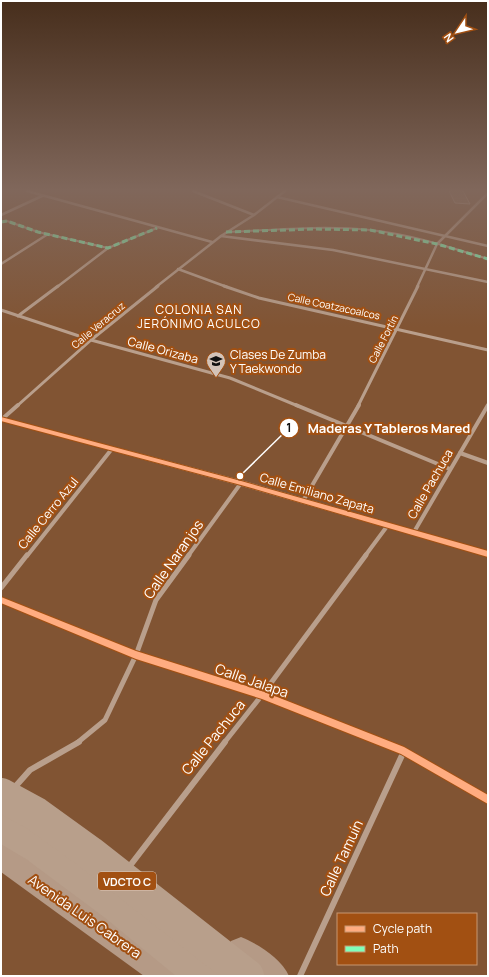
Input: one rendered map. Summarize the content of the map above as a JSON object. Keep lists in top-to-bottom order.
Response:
{
  "streets": {
    "highway": ["VDCTO C"],
    "main road": ["Avenida Luis Cabrera"],
    "street": [
      "Calle Coatzacoalcos",
      "Calle Veracruz",
      "Calle Fortín",
      "Calle Orizaba",
      "Calle Pachuca",
      "Calle Emiliano Zapata",
      "Calle Cerro Azul",
      "Calle Naranjos",
      "Calle Jalapa",
      "Calle Tamuín"
    ]
  },
  "crossings": [
    ["Calle Coatzacoalcos", "Calle Veracruz"],
    ["Calle Coatzacoalcos", "Calle Fortín"],
    ["Calle Veracruz", "Calle Orizaba"],
    ["Calle Veracruz", "Calle Emiliano Zapata"],
    ["Calle Fortín", "Calle Orizaba"],
    ["Calle Fortín", "Calle Emiliano Zapata"],
    ["Calle Orizaba", "Calle Pachuca"],
    ["Calle Pachuca", "Calle Emiliano Zapata"],
    ["Calle Pachuca", "Calle Jalapa"],
    ["Calle Emiliano Zapata", "Calle Cerro Azul"],
    ["Calle Emiliano Zapata", "Calle Naranjos"],
    ["Calle Naranjos", "Calle Jalapa"],
    ["Calle Naranjos", "VDCTO C"],
    ["Calle Jalapa", "Calle Tamuín"]
  ],
  "districts": ["COLONIA SAN JERÓNIMO ACULCO"],
  "places": {
    "school or university": ["Clases De Zumba Y Taekwondo"],
    "other": ["Maderas Y Tableros Mared"]
  },
  "legend": ["Cycle path", "Path"],
  "north": "bottom left"
}
